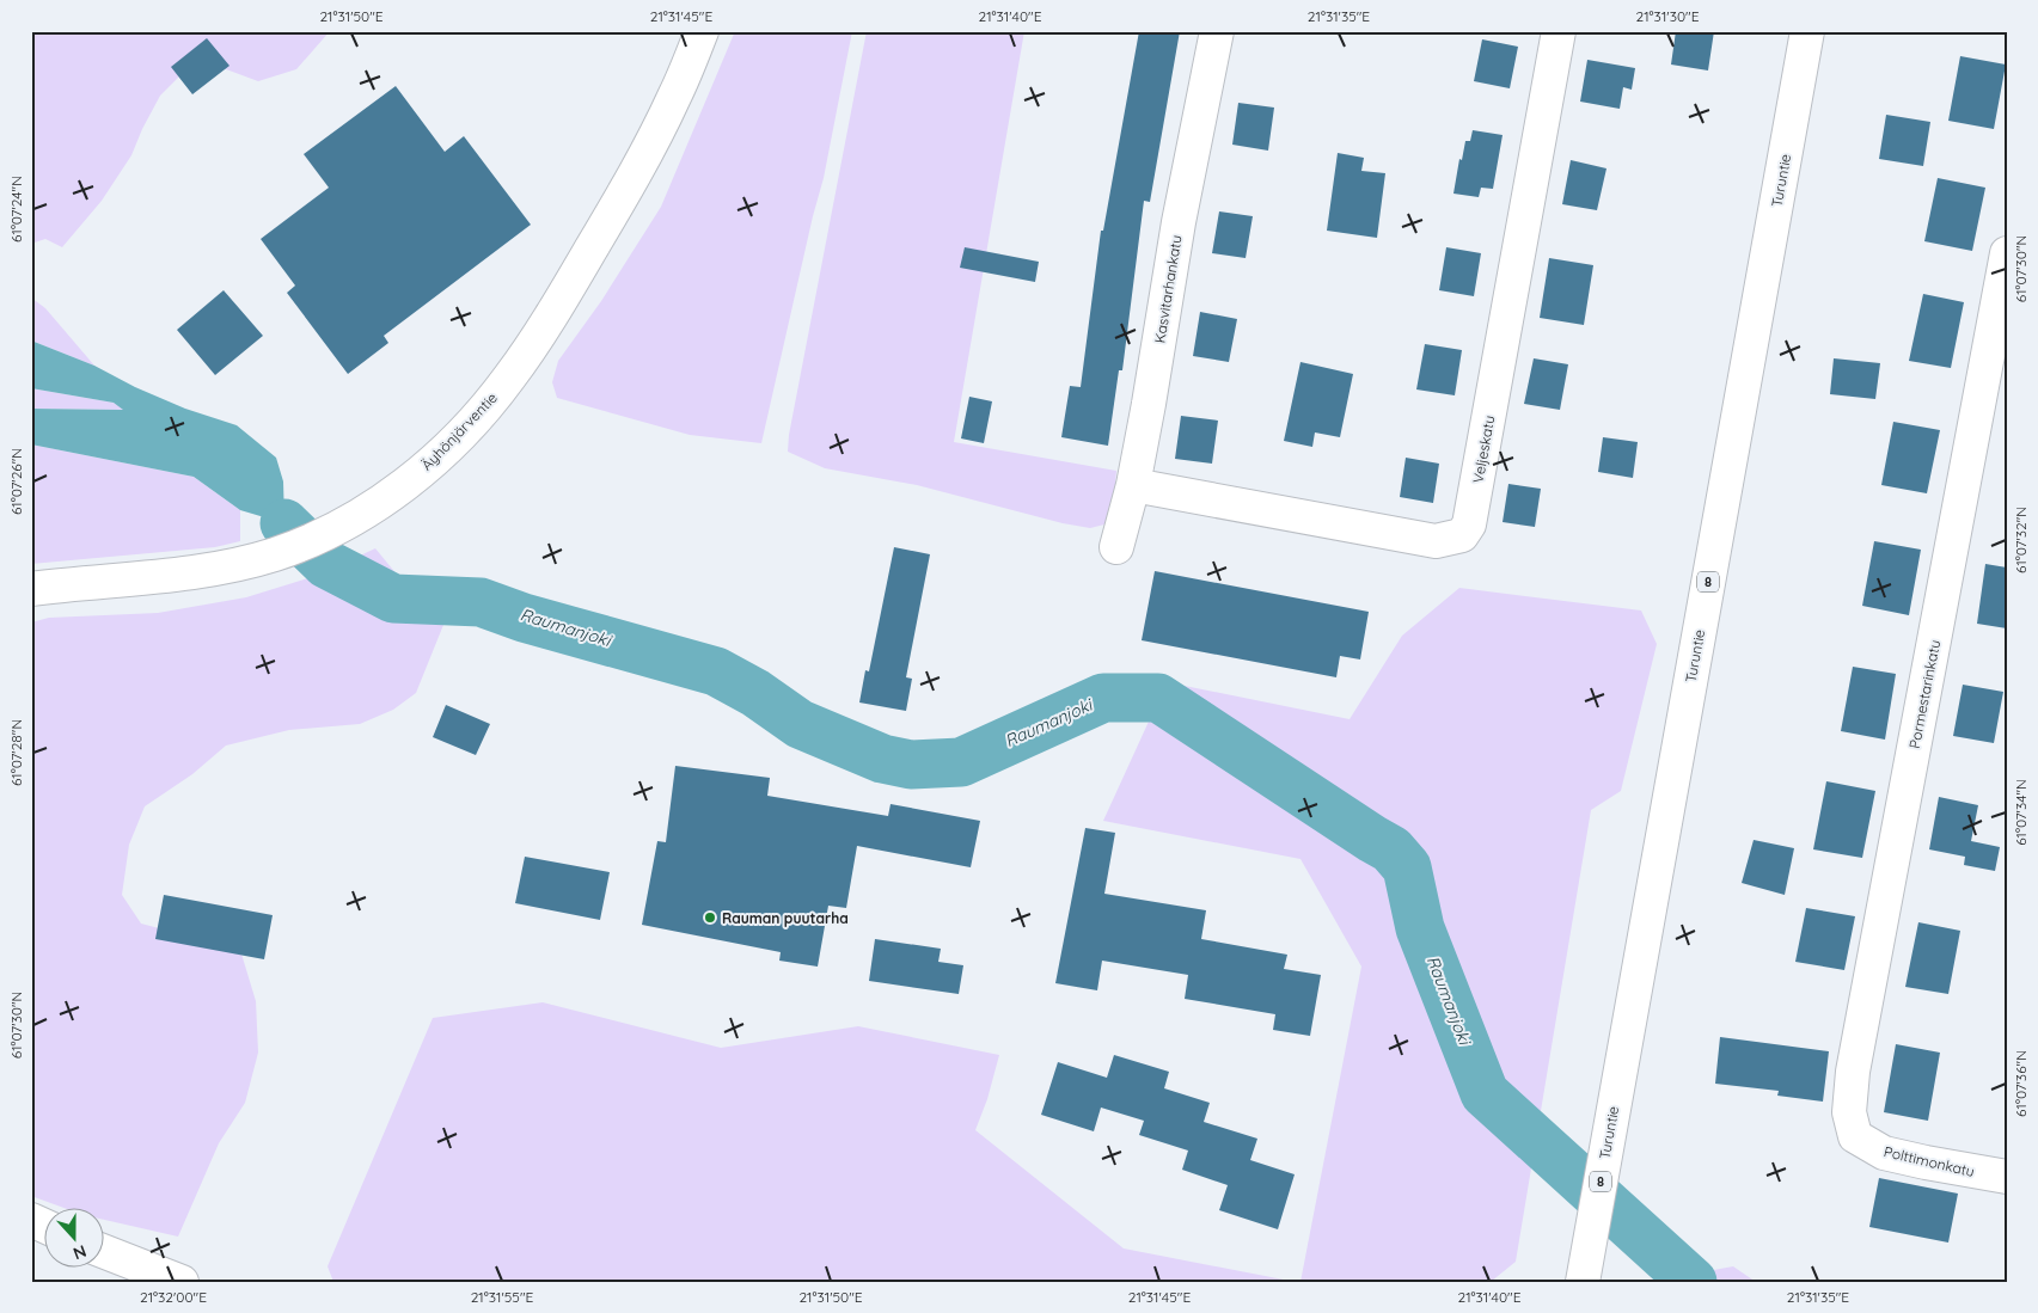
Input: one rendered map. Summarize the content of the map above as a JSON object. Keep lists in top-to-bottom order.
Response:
{
  "streets": {
    "main road": [
      "Turuntie",
      "Kasvitarhankatu",
      "Äyhönjärventie",
      "Veljeskatu",
      "8",
      "Pormestarinkatu",
      "Polttimonkatu"
    ]
  },
  "crossings": [
    ["Kasvitarhankatu", "Veljeskatu"],
    ["Pormestarinkatu", "Polttimonkatu"]
  ],
  "water": ["Raumanjoki"],
  "places": ["Rauman puutarha"],
  "north": "bottom",
  "coordinates": [
    "21°31'50\"E",
    "21°31'45\"E",
    "21°31'40\"E",
    "21°31'35\"E",
    "21°31'30\"E",
    "61°07'24\"N",
    "61°07'30\"N",
    "61°07'26\"N",
    "61°07'32\"N",
    "61°07'28\"N",
    "61°07'34\"N",
    "61°07'36\"N",
    "21°32'00\"E",
    "21°31'55\"E"
  ]
}
